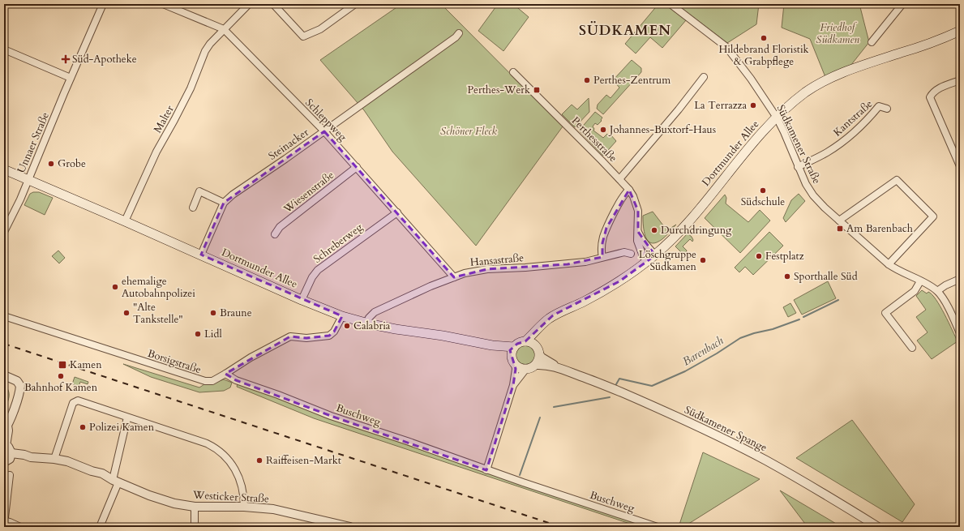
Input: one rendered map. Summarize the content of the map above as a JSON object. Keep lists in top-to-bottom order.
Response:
{
  "streets": {
    "main road": ["Dortmunder Allee"],
    "street": [
      "Kantstraße",
      "Malter",
      "Schleppweg",
      "Perthesstraße",
      "Unnaer Straße",
      "Steinacker",
      "Südkamener Straße",
      "Wiesenstraße",
      "Schreberweg",
      "Hansastraße",
      "Borsigstraße",
      "Buschweg",
      "Südkamener Spange",
      "Westicker Straße"
    ]
  },
  "crossings": [
    ["Kantstraße", "Südkamener Straße"],
    ["Malter", "Schleppweg"],
    ["Malter", "Dortmunder Allee"],
    ["Schleppweg", "Steinacker"],
    ["Schleppweg", "Wiesenstraße"],
    ["Schleppweg", "Schreberweg"],
    ["Schleppweg", "Hansastraße"],
    ["Perthesstraße", "Dortmunder Allee"],
    ["Unnaer Straße", "Dortmunder Allee"],
    ["Steinacker", "Dortmunder Allee"],
    ["Südkamener Straße", "Dortmunder Allee"],
    ["Dortmunder Allee", "Schreberweg"],
    ["Dortmunder Allee", "Hansastraße"],
    ["Dortmunder Allee", "Borsigstraße"],
    ["Borsigstraße", "Buschweg"]
  ],
  "districts": ["SÜDKAMEN"],
  "water": ["Barenbach"],
  "parks": ["Friedhof Südkamen", "Schöner Fleck"],
  "places": {
    "other": [
      "Hildebrand Floristik & Grabpflege",
      "Perthes-Zentrum",
      "La Terrazza",
      "Johannes-Buxtorf-Haus",
      "Grobe",
      "Südschule",
      "Durchdringung",
      "Festplatz",
      "Löschgruppe Südkamen",
      "Sporthalle Süd",
      "ehemalige Autobahnpolizei",
      "\"Alte Tankstelle\"",
      "Braune",
      "Calabria",
      "Lidl",
      "Bahnhof Kamen",
      "Polizei Kamen",
      "Raiffeisen-Markt"
    ],
    "health": ["Süd-Apotheke"],
    "transit": ["Perthes-Werk", "Am Barenbach", "Kamen"]
  }
}
